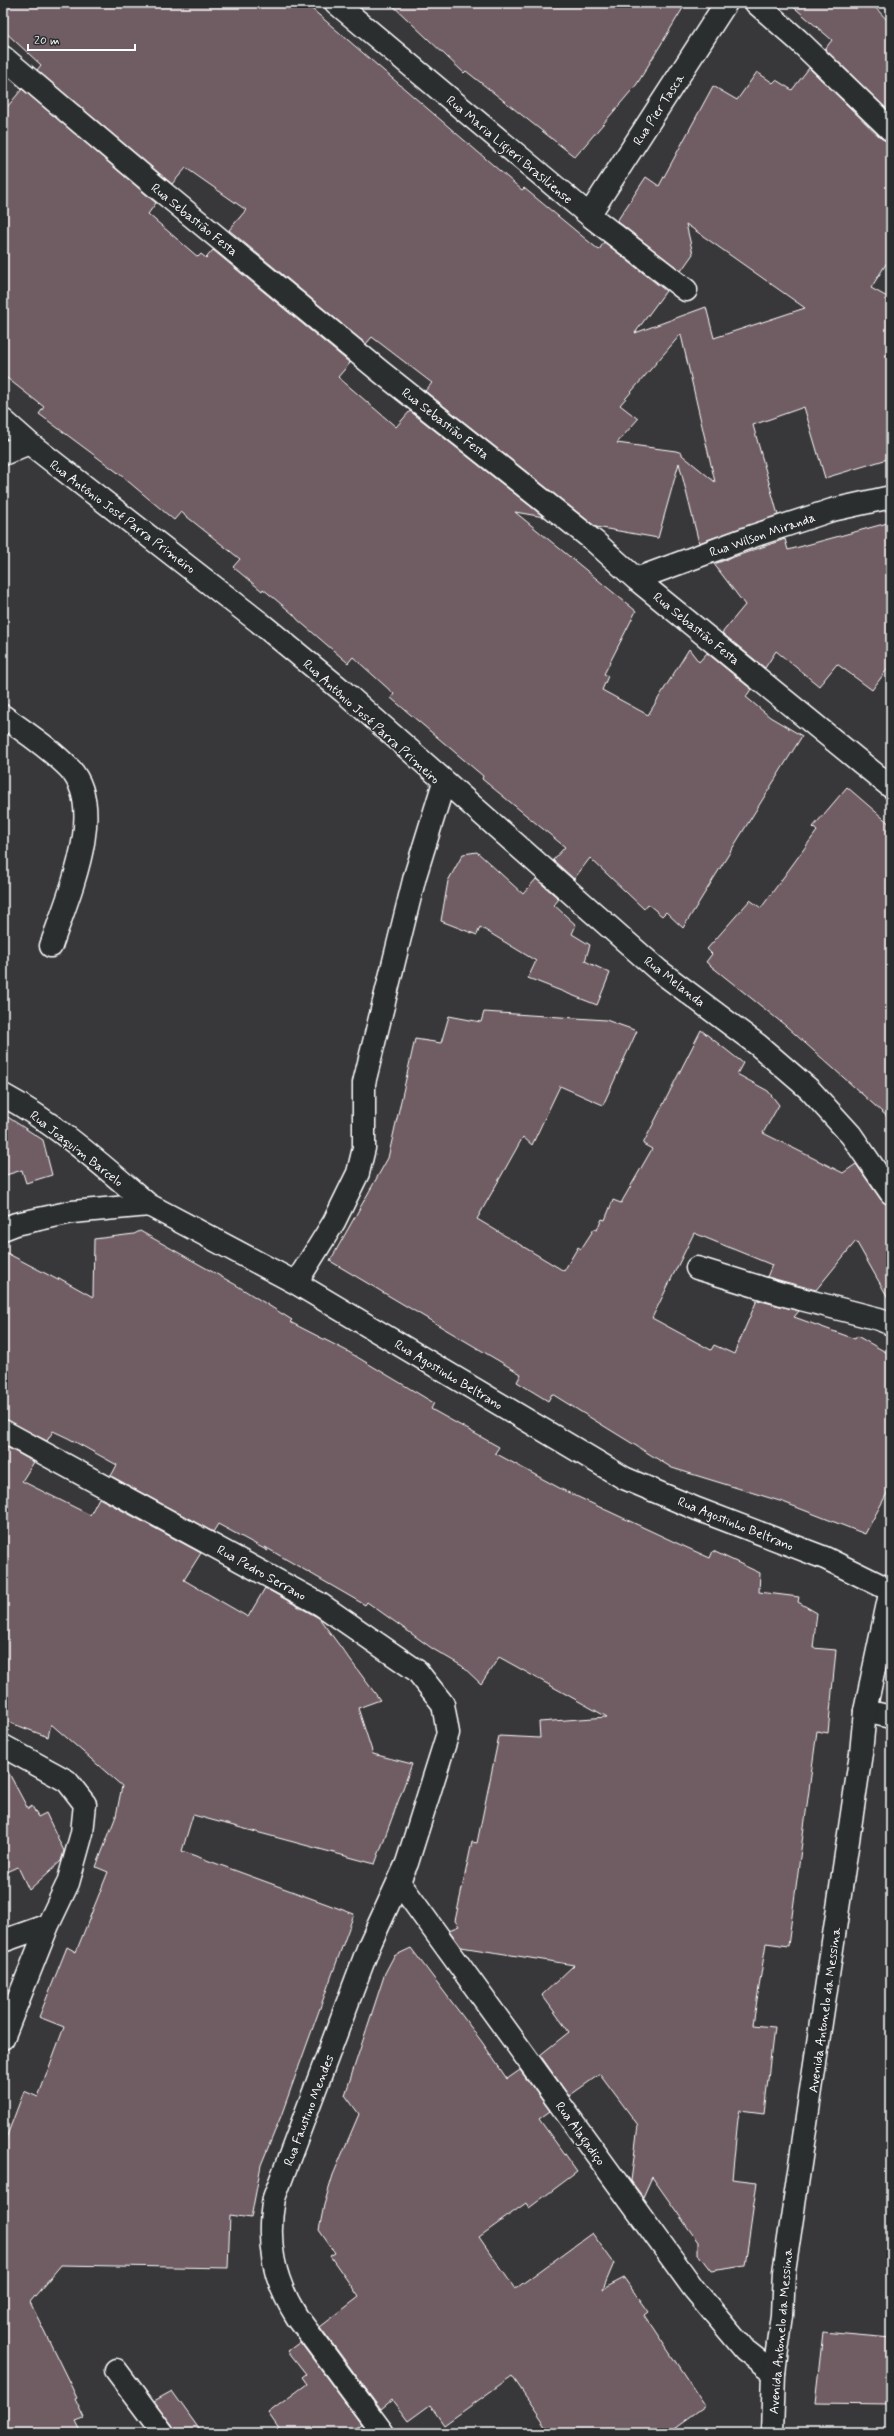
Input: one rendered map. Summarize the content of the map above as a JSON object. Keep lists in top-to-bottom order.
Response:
{
  "streets": {
    "street": [
      "Rua Pier Tasca",
      "Rua Maria Ligieri Brasiliense",
      "Rua Sebastião Festa",
      "Rua Antônio José Parra Primeiro",
      "Rua Wilson Miranda",
      "Rua Melanda",
      "Rua Joaquim Barcelo",
      "Rua Agostinho Beltrano",
      "Rua Pedro Serrano",
      "Avenida Antonelo da Messina",
      "Rua Faustino Mendes",
      "Rua Alagadiço"
    ]
  },
  "crossings": [
    ["Rua Pier Tasca", "Rua Maria Ligieri Brasiliense"],
    ["Rua Sebastião Festa", "Rua Wilson Miranda"],
    ["Rua Antônio José Parra Primeiro", "Rua Melanda"],
    ["Rua Antônio José Parra Primeiro", "Rua Agostinho Beltrano"],
    ["Rua Joaquim Barcelo", "Rua Agostinho Beltrano"],
    ["Rua Agostinho Beltrano", "Avenida Antonelo da Messina"],
    ["Rua Pedro Serrano", "Rua Faustino Mendes"],
    ["Avenida Antonelo da Messina", "Rua Alagadiço"],
    ["Rua Faustino Mendes", "Rua Alagadiço"]
  ],
  "scale_bar": "20 m"
}
